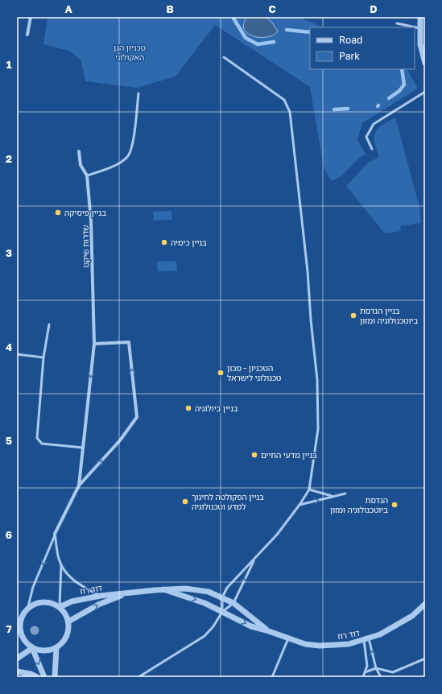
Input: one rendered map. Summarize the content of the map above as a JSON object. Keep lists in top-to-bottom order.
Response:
{
  "streets": {
    "street": ["שדרות שיקגו", "דוד רוז"]
  },
  "parks": ["טכניון הגן האקולוגי"],
  "places": [
    "בניין פיסיקה",
    "בניין כימיה",
    "בניין הנדסת ביוטכנולוגיה ומזון",
    "הטכניון - מכון טכנולוגי לישראל",
    "בניין ביולוגיה",
    "בניין מדעי החיים",
    "בניין הפקולטה לחינוך למדע וטכנולוגיה",
    "הנדסת ביוטכנולוגיה ומזון"
  ],
  "legend": ["Road", "Park"],
  "grid": {
    "columns": [
      "A",
      "B",
      "C",
      "D"
    ],
    "rows": [
      "1",
      "2",
      "3",
      "4",
      "5",
      "6",
      "7"
    ]
  }
}
